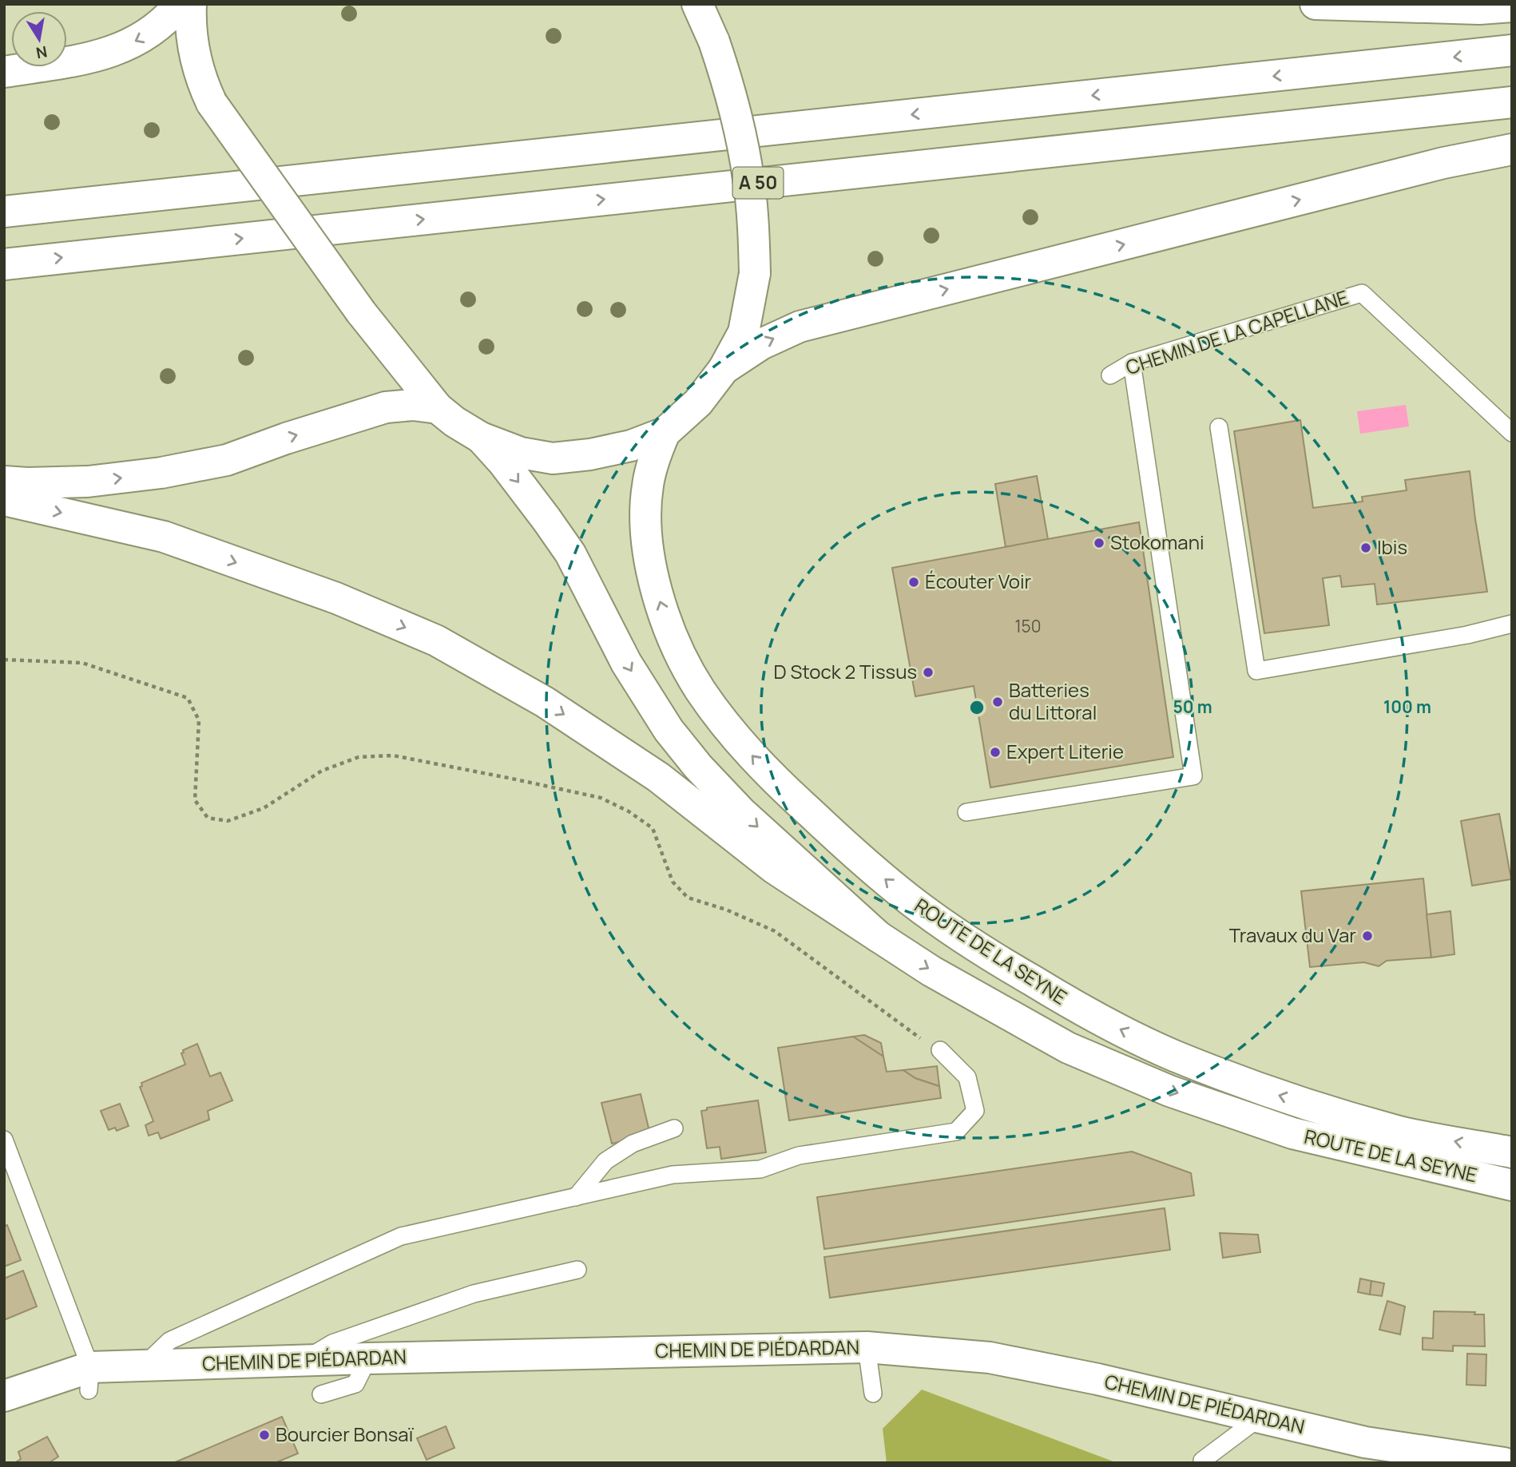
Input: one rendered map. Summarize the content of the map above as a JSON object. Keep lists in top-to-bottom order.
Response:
{
  "streets": {
    "main road": ["A 50", "ROUTE DE LA SEYNE", "CHEMIN DE PIÉDARDAN"],
    "lane": ["CHEMIN DE LA CAPELLANE"]
  },
  "places": [
    "Stokomani",
    "Ibis",
    "Écouter Voir",
    "D Stock 2 Tissus",
    "Batteries du Littoral",
    "Expert Literie",
    "Travaux du Var",
    "Bourcier Bonsaï"
  ],
  "house_numbers": ["150"],
  "north": "bottom",
  "rings": ["50 m", "100 m"]
}
